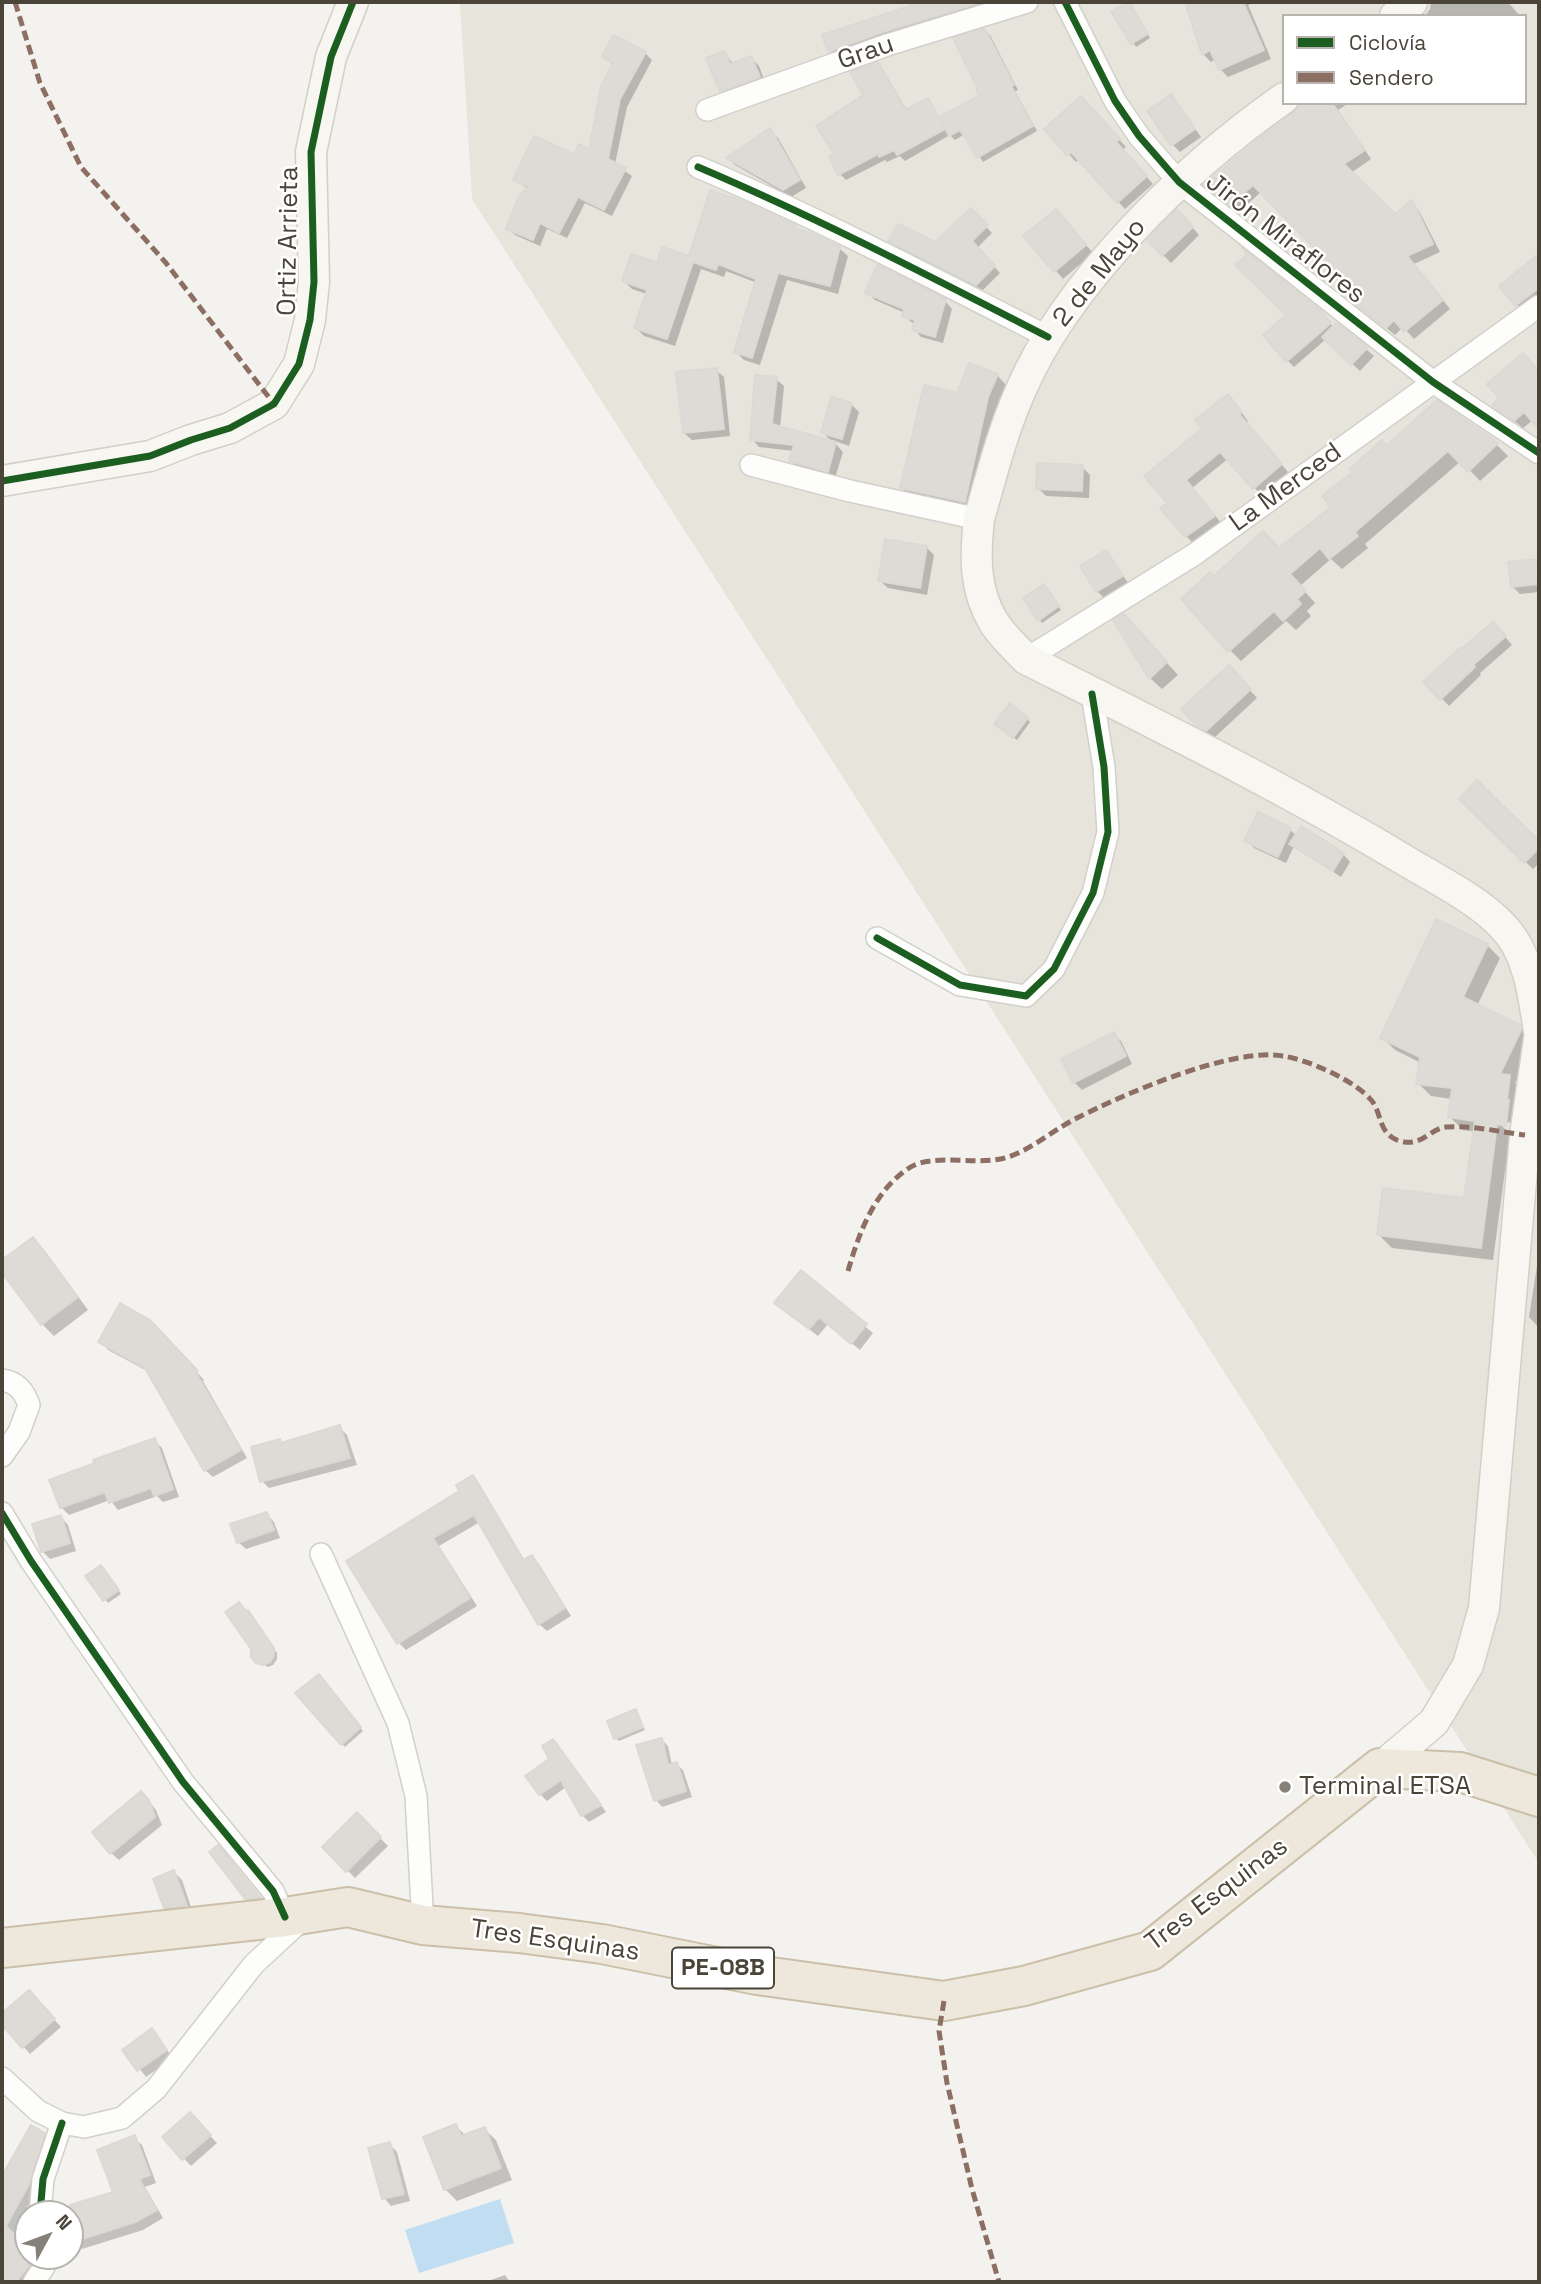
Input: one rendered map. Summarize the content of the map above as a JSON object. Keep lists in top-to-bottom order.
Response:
{
  "streets": {
    "highway": ["Tres Esquinas", "PE-08B"],
    "main road": ["Ortiz Arrieta", "2 de Mayo"],
    "street": ["Grau", "Jirón Miraflores", "La Merced"]
  },
  "crossings": [
    ["Jirón Miraflores", "2 de Mayo"],
    ["Jirón Miraflores", "La Merced"]
  ],
  "places": ["Terminal ETSA"],
  "legend": ["Ciclovía", "Sendero"],
  "north": "top right"
}
